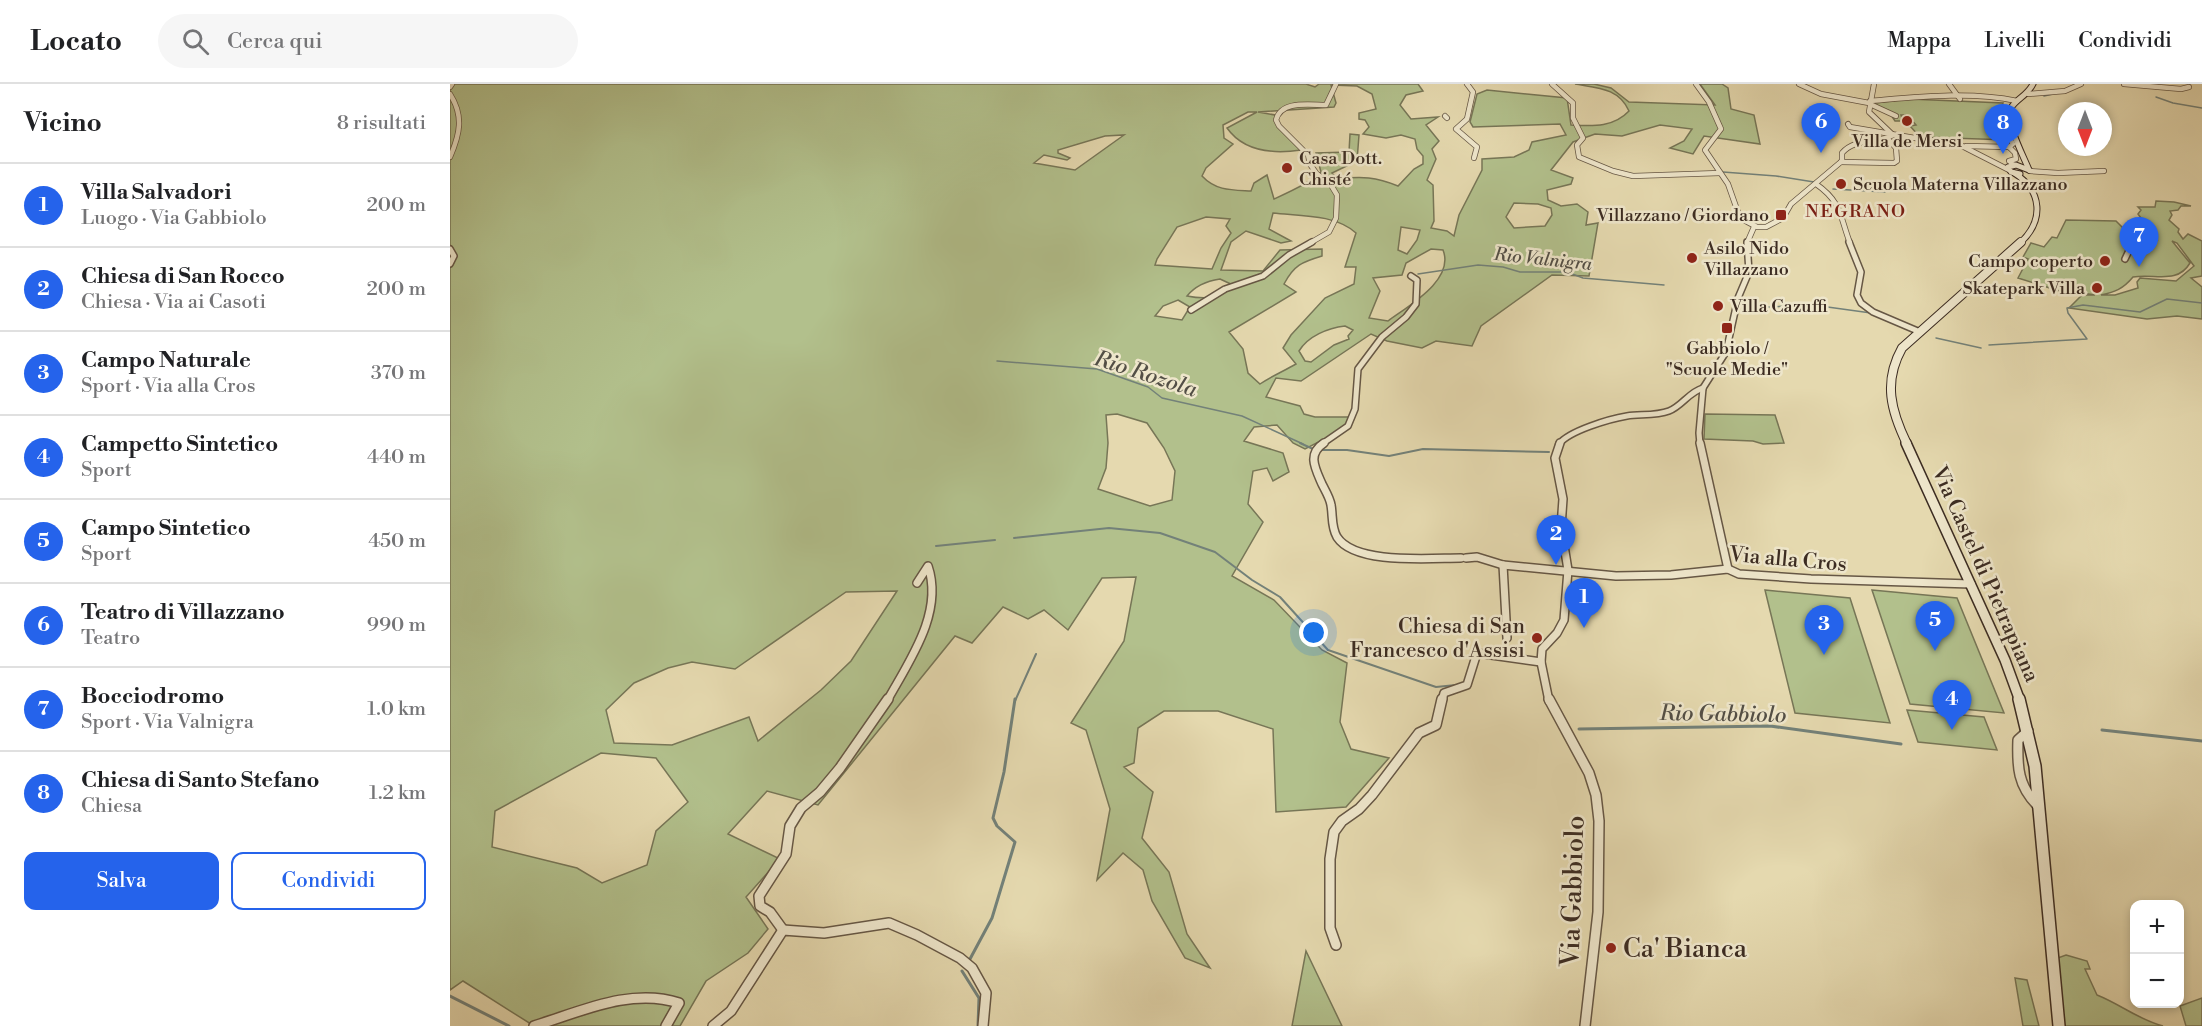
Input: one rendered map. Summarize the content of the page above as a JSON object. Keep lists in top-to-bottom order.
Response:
{
  "streets": {
    "main road": ["Via Castel di Pietrapiana"],
    "street": ["Via alla Cros", "Via Gabbiolo"]
  },
  "crossings": [
    ["Via alla Cros", "Via Castel di Pietrapiana"]
  ],
  "districts": ["NEGRANO"],
  "water": ["Rio Valnigra", "Rio Rozola", "Rio Gabbiolo"],
  "places": {
    "other": [
      "Villa de Mersi",
      "Casa Dott. Chisté",
      "Scuola Materna Villazzano",
      "Asilo Nido Villazzano",
      "Campo coperto",
      "Skatepark Villa",
      "Villa Cazuffi",
      "Chiesa di San Francesco d'Assisi",
      "Ca' Bianca"
    ],
    "transit": ["Villazzano / Giordano", "Gabbiolo / \"Scuole Medie\""]
  },
  "north": "bottom",
  "page": {
    "header": "Locato",
    "search": "Cerca qui",
    "nav": ["Mappa", "Livelli", "Condividi"],
    "heading": ["Vicino", "8 risultati"],
    "pins": [
      "6",
      "8",
      "7",
      "2",
      "1",
      "5",
      "3",
      "4"
    ],
    "list": [
      {
        "mark": "1",
        "name": "Villa Salvadori",
        "note": "Luogo · Via Gabbiolo",
        "value": "200 m"
      },
      {
        "mark": "2",
        "name": "Chiesa di San Rocco",
        "note": "Chiesa · Via ai Casoti",
        "value": "200 m"
      },
      {
        "mark": "3",
        "name": "Campo Naturale",
        "note": "Sport · Via alla Cros",
        "value": "370 m"
      },
      {
        "mark": "4",
        "name": "Campetto Sintetico",
        "note": "Sport",
        "value": "440 m"
      },
      {
        "mark": "5",
        "name": "Campo Sintetico",
        "note": "Sport",
        "value": "450 m"
      },
      {
        "mark": "6",
        "name": "Teatro di Villazzano",
        "note": "Teatro",
        "value": "990 m"
      },
      {
        "mark": "7",
        "name": "Bocciodromo",
        "note": "Sport · Via Valnigra",
        "value": "1.0 km"
      },
      {
        "mark": "8",
        "name": "Chiesa di Santo Stefano",
        "note": "Chiesa",
        "value": "1.2 km"
      }
    ],
    "buttons": ["Salva", "Condividi"],
    "map_buttons": ["+", "−"]
  }
}
